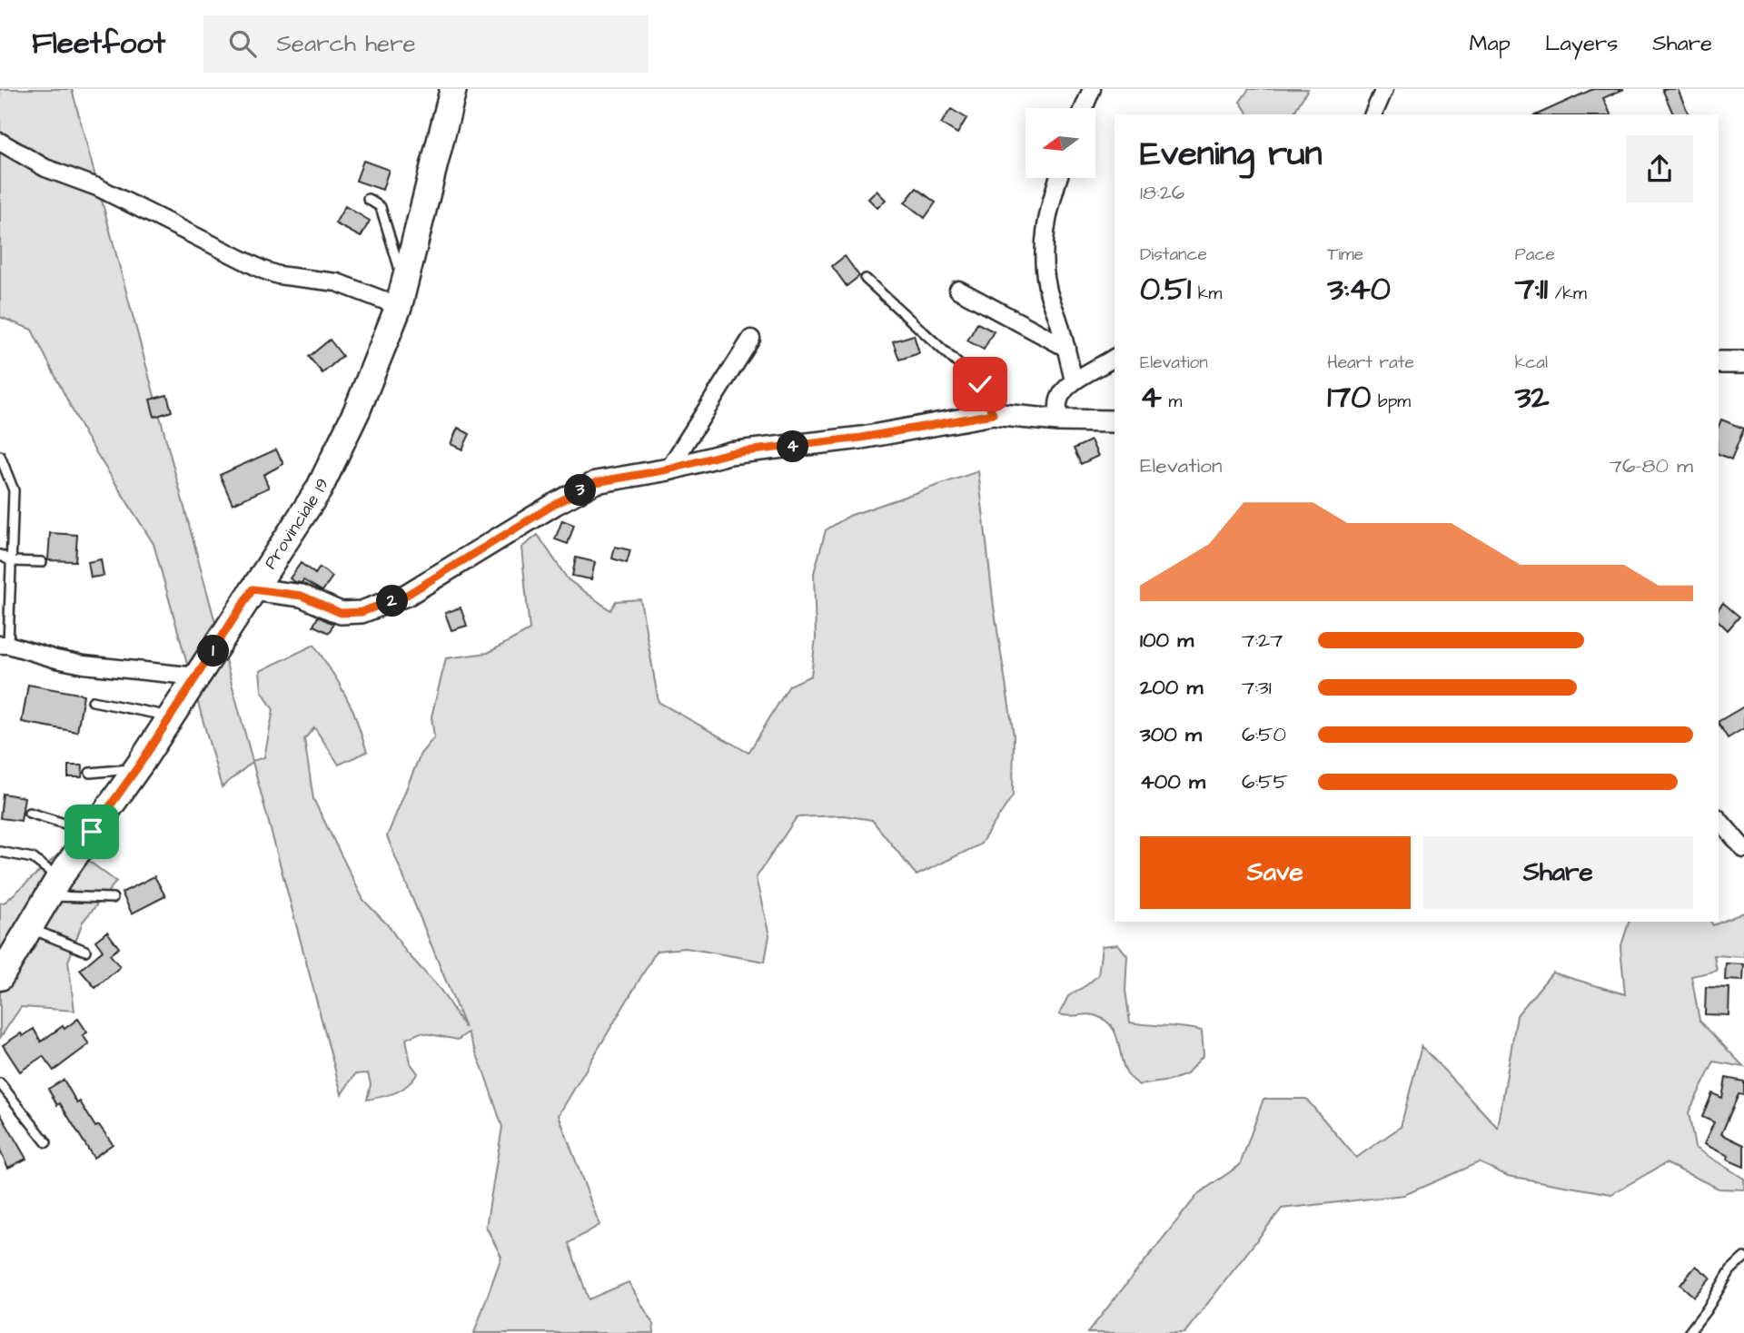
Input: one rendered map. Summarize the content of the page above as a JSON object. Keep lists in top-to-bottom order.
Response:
{
  "streets": {
    "main road": ["Provinciale 19"]
  },
  "north": "left",
  "page": {
    "header": "Fleetfoot",
    "search": "Search here",
    "nav": ["Map", "Layers", "Share"],
    "heading": ["Evening run", "18:26"],
    "stats": [
      ["Distance", "0.51 km"],
      ["Time", "3:40"],
      ["Pace", "7:11 /km"],
      ["Elevation", "4 m"],
      ["Heart rate", "170 bpm"],
      ["kcal", "32"]
    ],
    "pins": [
      "4",
      "3",
      "2",
      "1"
    ],
    "chart": ["Elevation", "76–80 m"],
    "list": [
      {
        "name": "100 m",
        "note": "7:27"
      },
      {
        "name": "200 m",
        "note": "7:31"
      },
      {
        "name": "300 m",
        "note": "6:50"
      },
      {
        "name": "400 m",
        "note": "6:55"
      }
    ],
    "buttons": ["Save", "Share"]
  }
}
